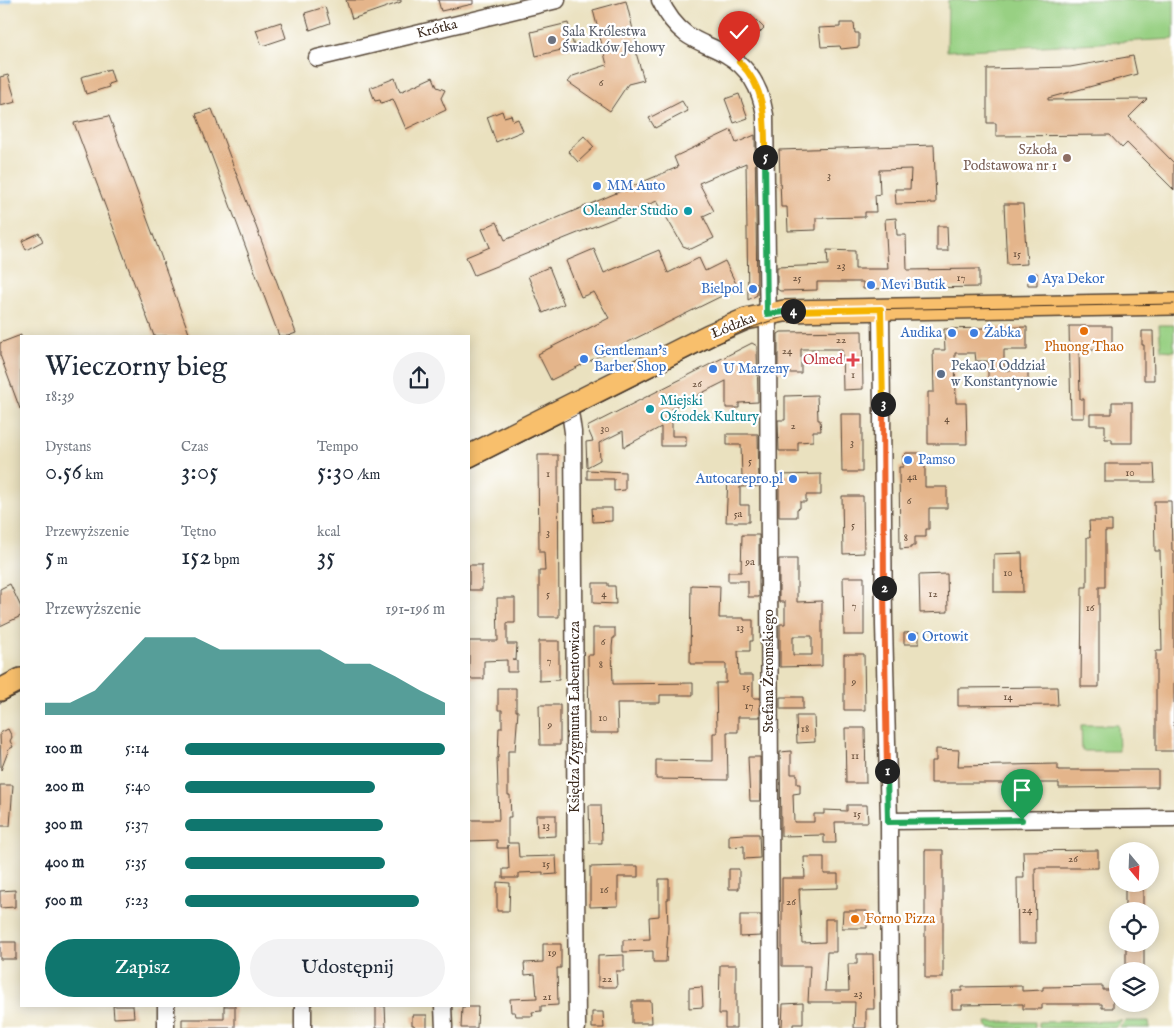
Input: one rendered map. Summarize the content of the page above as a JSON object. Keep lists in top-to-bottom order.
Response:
{
  "streets": {
    "main road": ["Łódzka"],
    "street": ["Krótka", "Stefana Żeromskiego", "Księdza Zygmunta Łabentowicza"]
  },
  "crossings": [
    ["Łódzka", "Stefana Żeromskiego"],
    ["Łódzka", "Księdza Zygmunta Łabentowicza"]
  ],
  "places": {
    "other": [
      "Sala Królestwa Świadków Jehowy",
      "Szkoła Podstawowa nr 1",
      "MM Auto",
      "Oleander Studio",
      "Aya Dekor",
      "Mevi Butik",
      "Bielpol",
      "Phuong Thao",
      "Audika",
      "Żabka",
      "Gentleman's Barber Shop",
      "U Marzeny",
      "Pekao I Oddział w Konstantynowie",
      "Miejski Ośrodek Kultury",
      "Pamso",
      "Autocarepro.pl",
      "Ortowit",
      "Forno Pizza"
    ],
    "health": ["Olmed"]
  },
  "house_numbers": [
    "6",
    "3",
    "15",
    "23",
    "25",
    "17",
    "22",
    "24",
    "1",
    "26",
    "4",
    "2",
    "30",
    "3",
    "5",
    "10",
    "1",
    "4a",
    "6",
    "5a",
    "5",
    "3",
    "8",
    "9a",
    "10",
    "5",
    "4",
    "12",
    "7",
    "16",
    "13",
    "6",
    "7",
    "8",
    "9",
    "15",
    "14",
    "17",
    "10",
    "9",
    "18",
    "11",
    "15",
    "13",
    "26",
    "15",
    "16",
    "26",
    "24",
    "19",
    "22",
    "23",
    "21"
  ],
  "north": "bottom",
  "page": {
    "pins": [
      "5",
      "4",
      "3",
      "2",
      "1"
    ],
    "heading": ["Wieczorny bieg", "18:39"],
    "stats": [
      ["Dystans", "0.56 km"],
      ["Czas", "3:05"],
      ["Tempo", "5:30 /km"],
      ["Przewyższenie", "5 m"],
      ["Tętno", "152 bpm"],
      ["kcal", "35"]
    ],
    "chart": ["Przewyższenie", "191–196 m"],
    "list": [
      {
        "name": "100 m",
        "note": "5:14"
      },
      {
        "name": "200 m",
        "note": "5:40"
      },
      {
        "name": "300 m",
        "note": "5:37"
      },
      {
        "name": "400 m",
        "note": "5:35"
      },
      {
        "name": "500 m",
        "note": "5:23"
      }
    ],
    "buttons": ["Zapisz", "Udostępnij"]
  }
}
